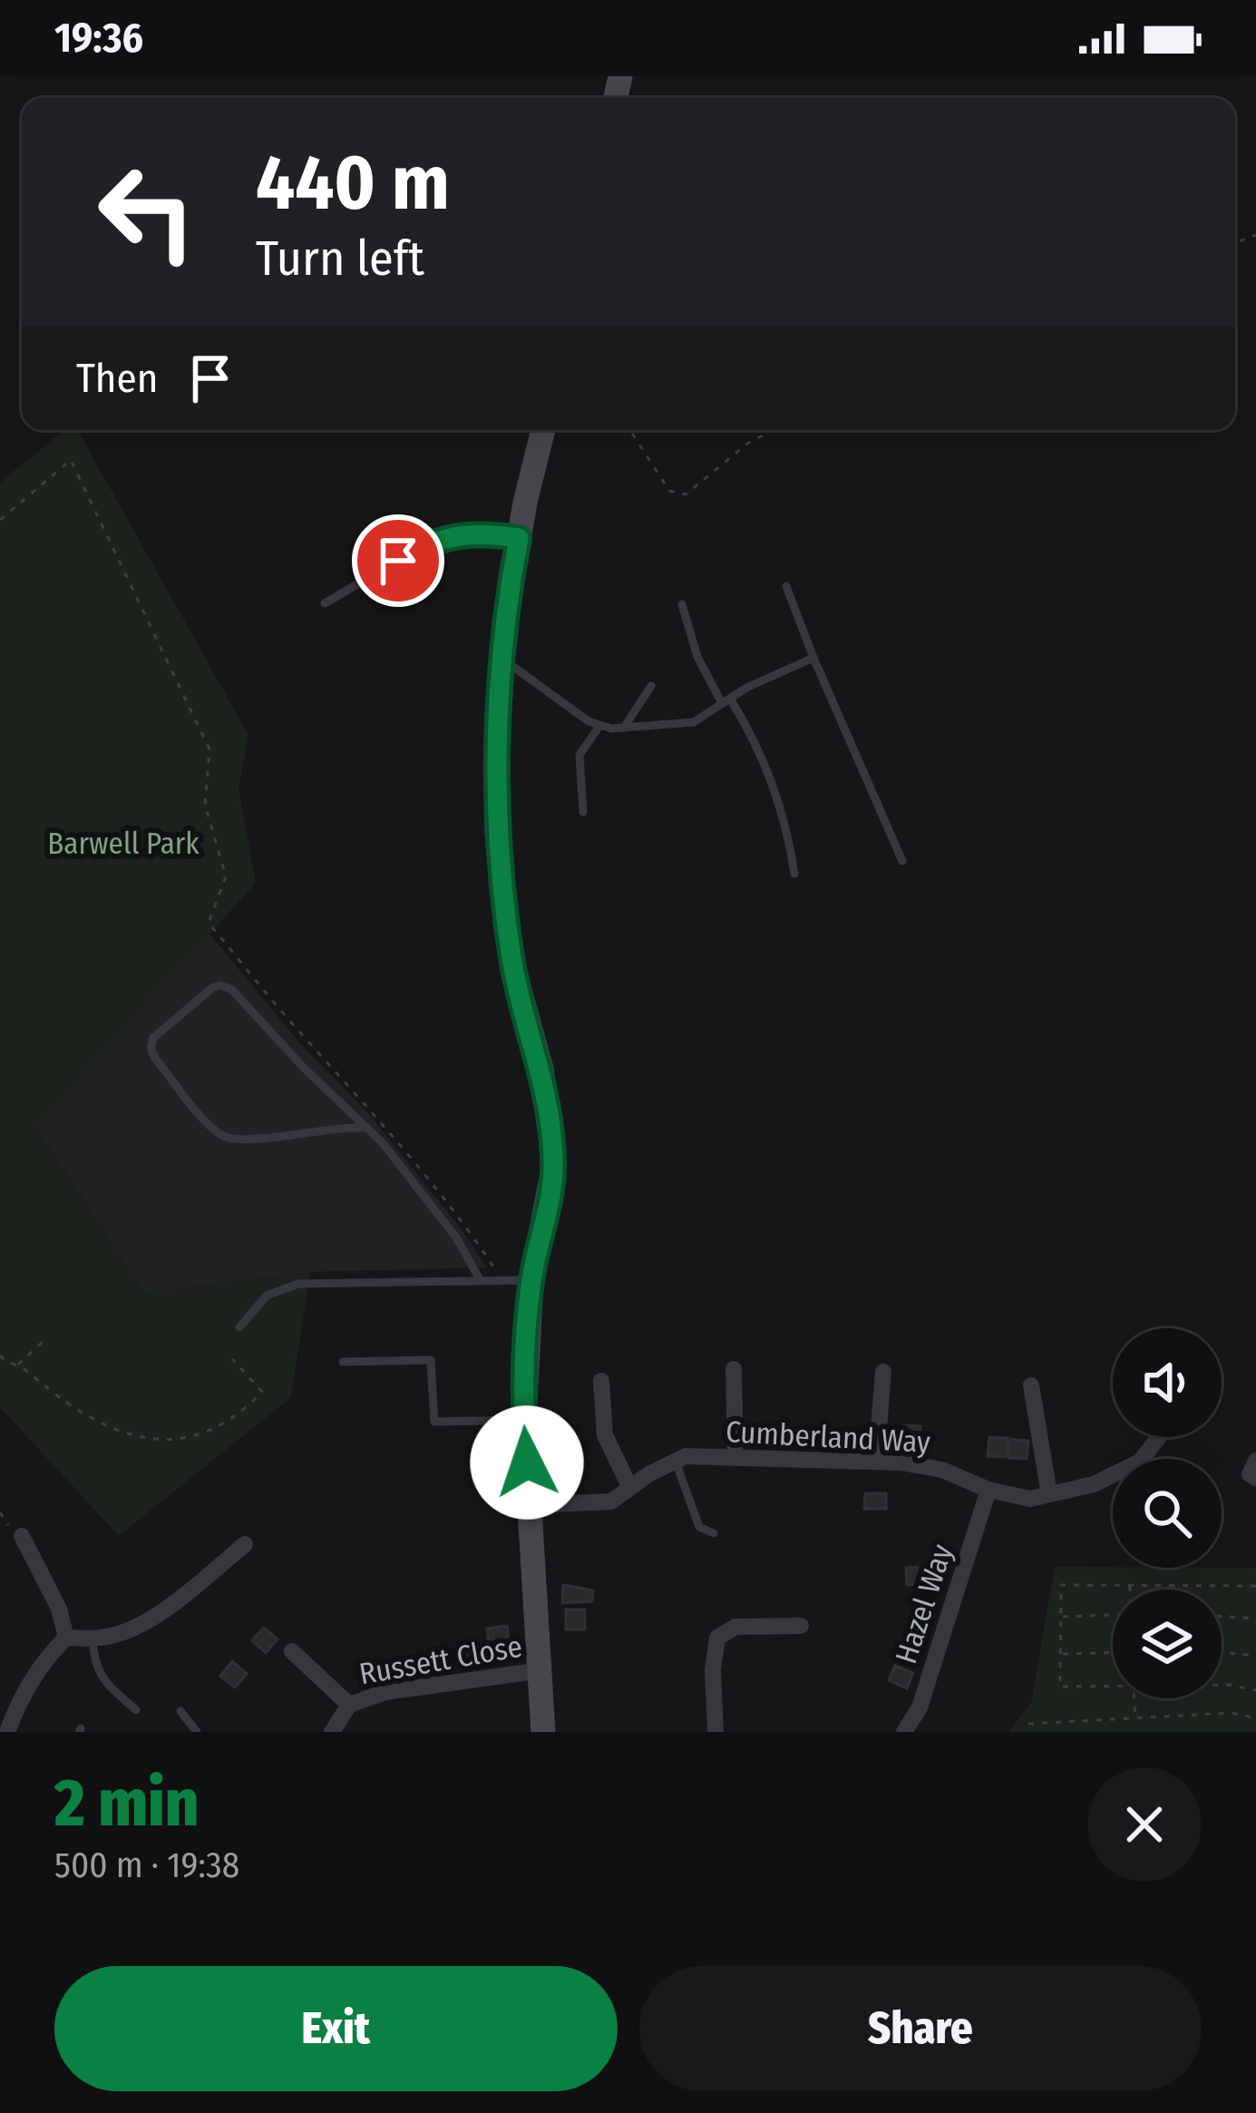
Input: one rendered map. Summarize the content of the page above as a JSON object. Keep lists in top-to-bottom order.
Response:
{
  "streets": {
    "street": ["Cumberland Way", "Hazel Way", "Russett Close"]
  },
  "crossings": [
    ["Cumberland Way", "Hazel Way"]
  ],
  "parks": ["Barwell Park"],
  "page": {
    "status": "19:36",
    "turn": ["440 m", "Turn left"],
    "then": "Then",
    "heading": ["2 min", "500 m · 19:38"],
    "buttons": ["Exit", "Share"]
  }
}
